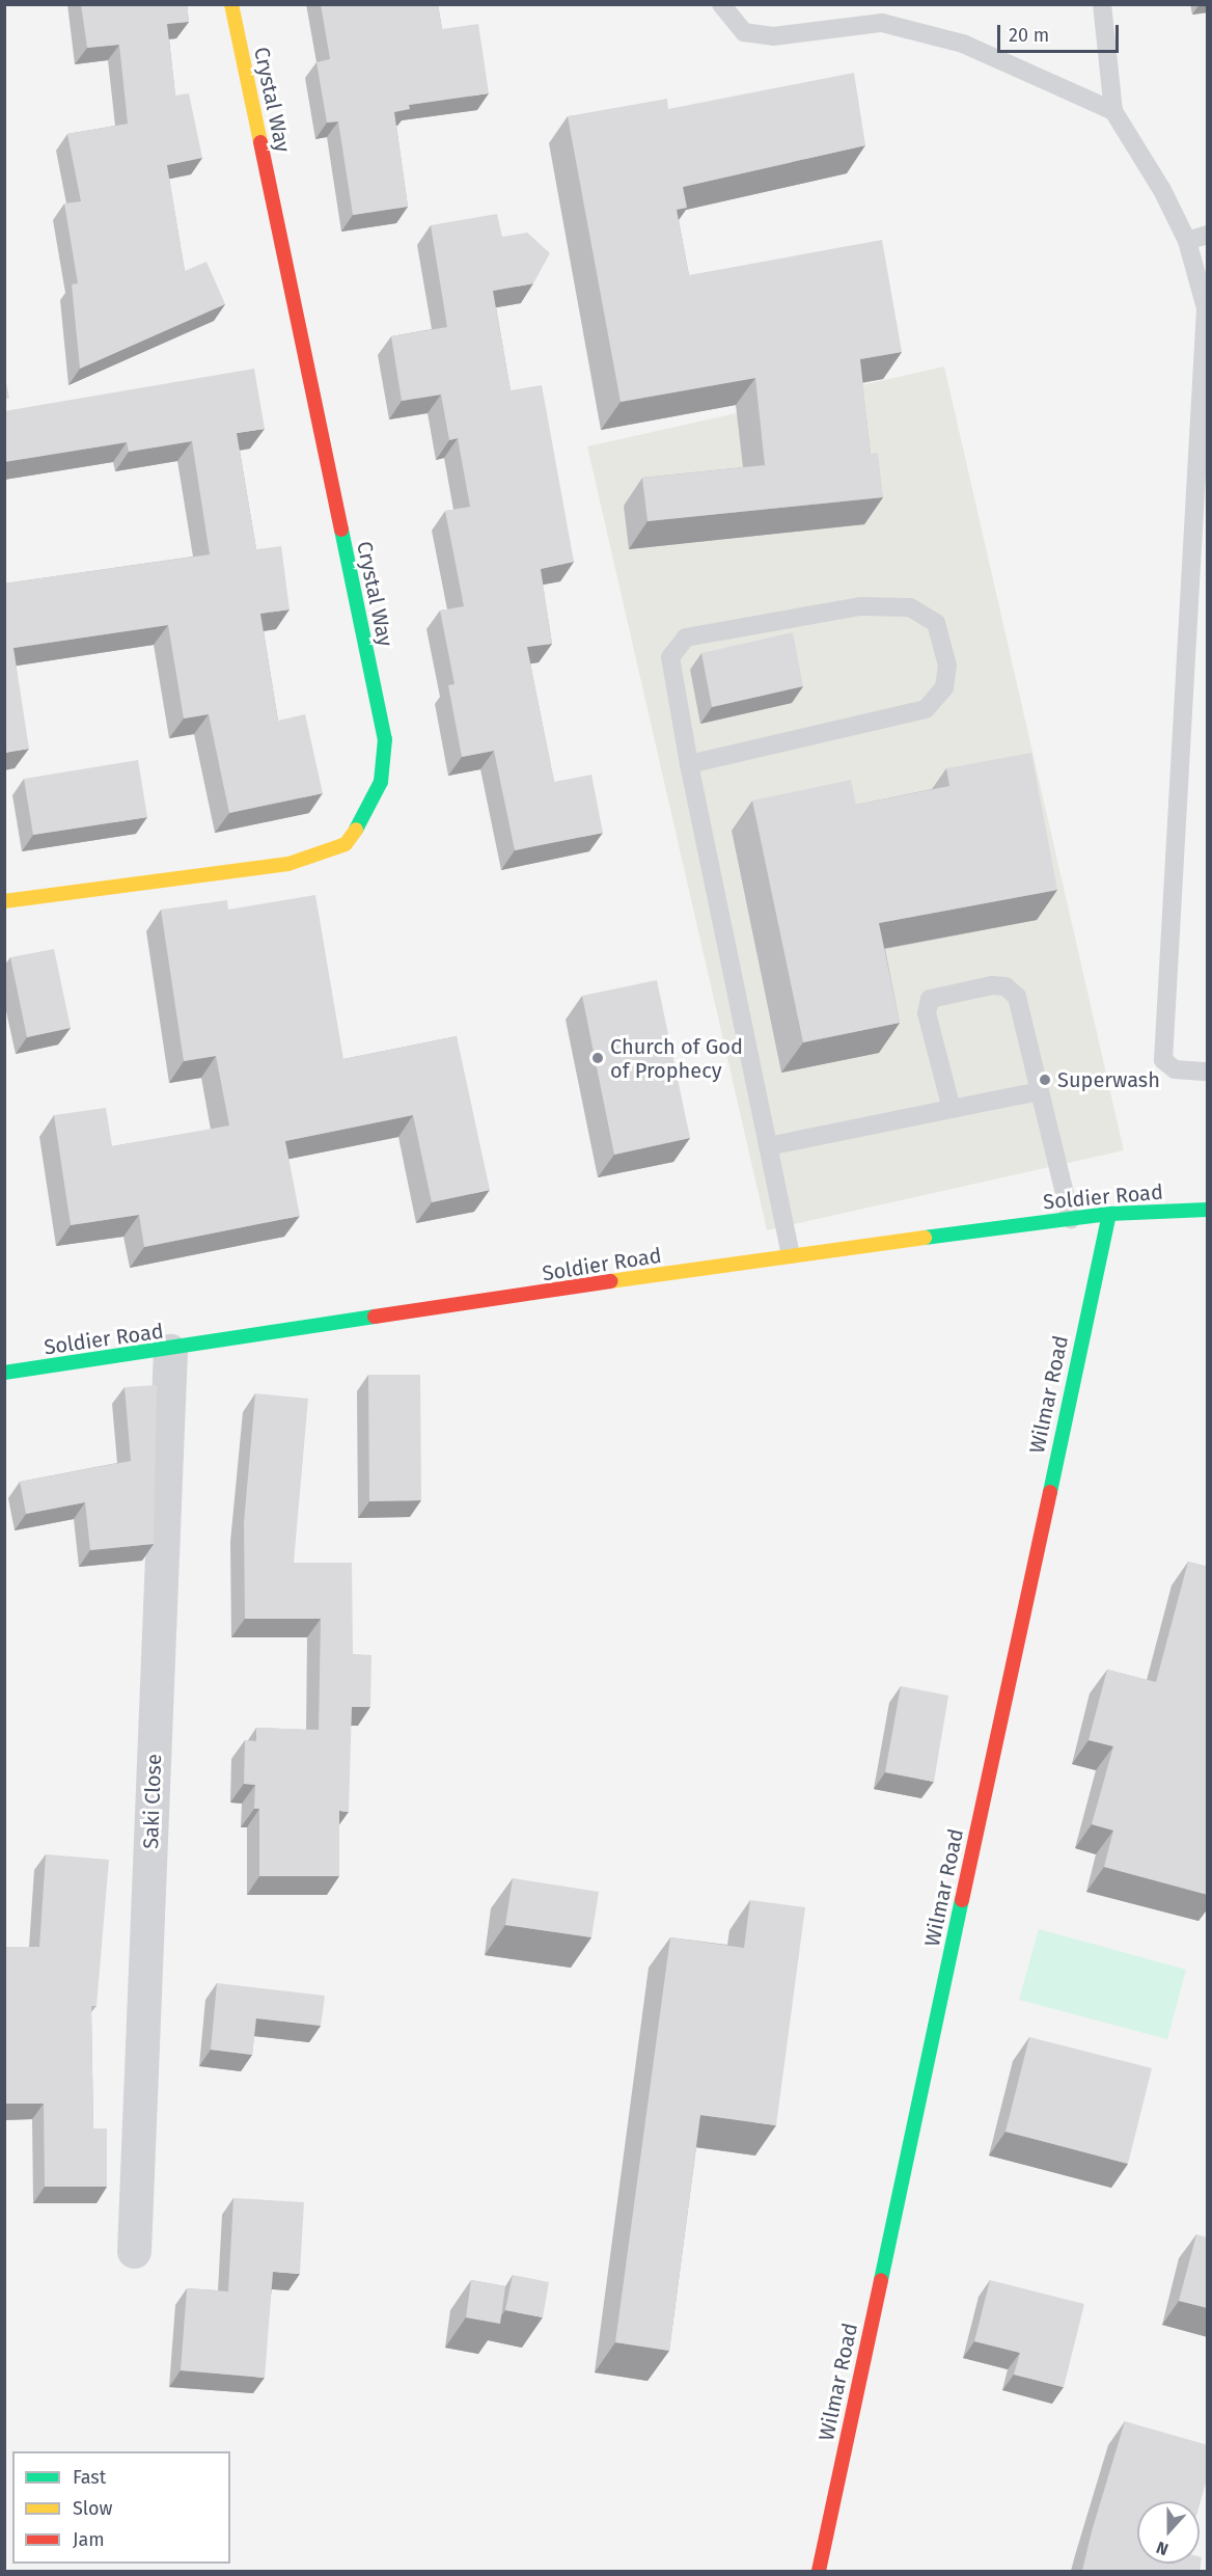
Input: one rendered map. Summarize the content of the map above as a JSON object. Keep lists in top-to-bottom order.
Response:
{
  "streets": {
    "street": [
      "Crystal Way",
      "Soldier Road",
      "Wilmar Road",
      "Saki Close"
    ]
  },
  "crossings": [
    ["Soldier Road", "Wilmar Road"],
    ["Soldier Road", "Saki Close"]
  ],
  "places": ["Church of God of Prophecy", "Superwash"],
  "legend": ["Fast", "Slow", "Jam"],
  "scale_bar": "20 m",
  "north": "bottom"
}
